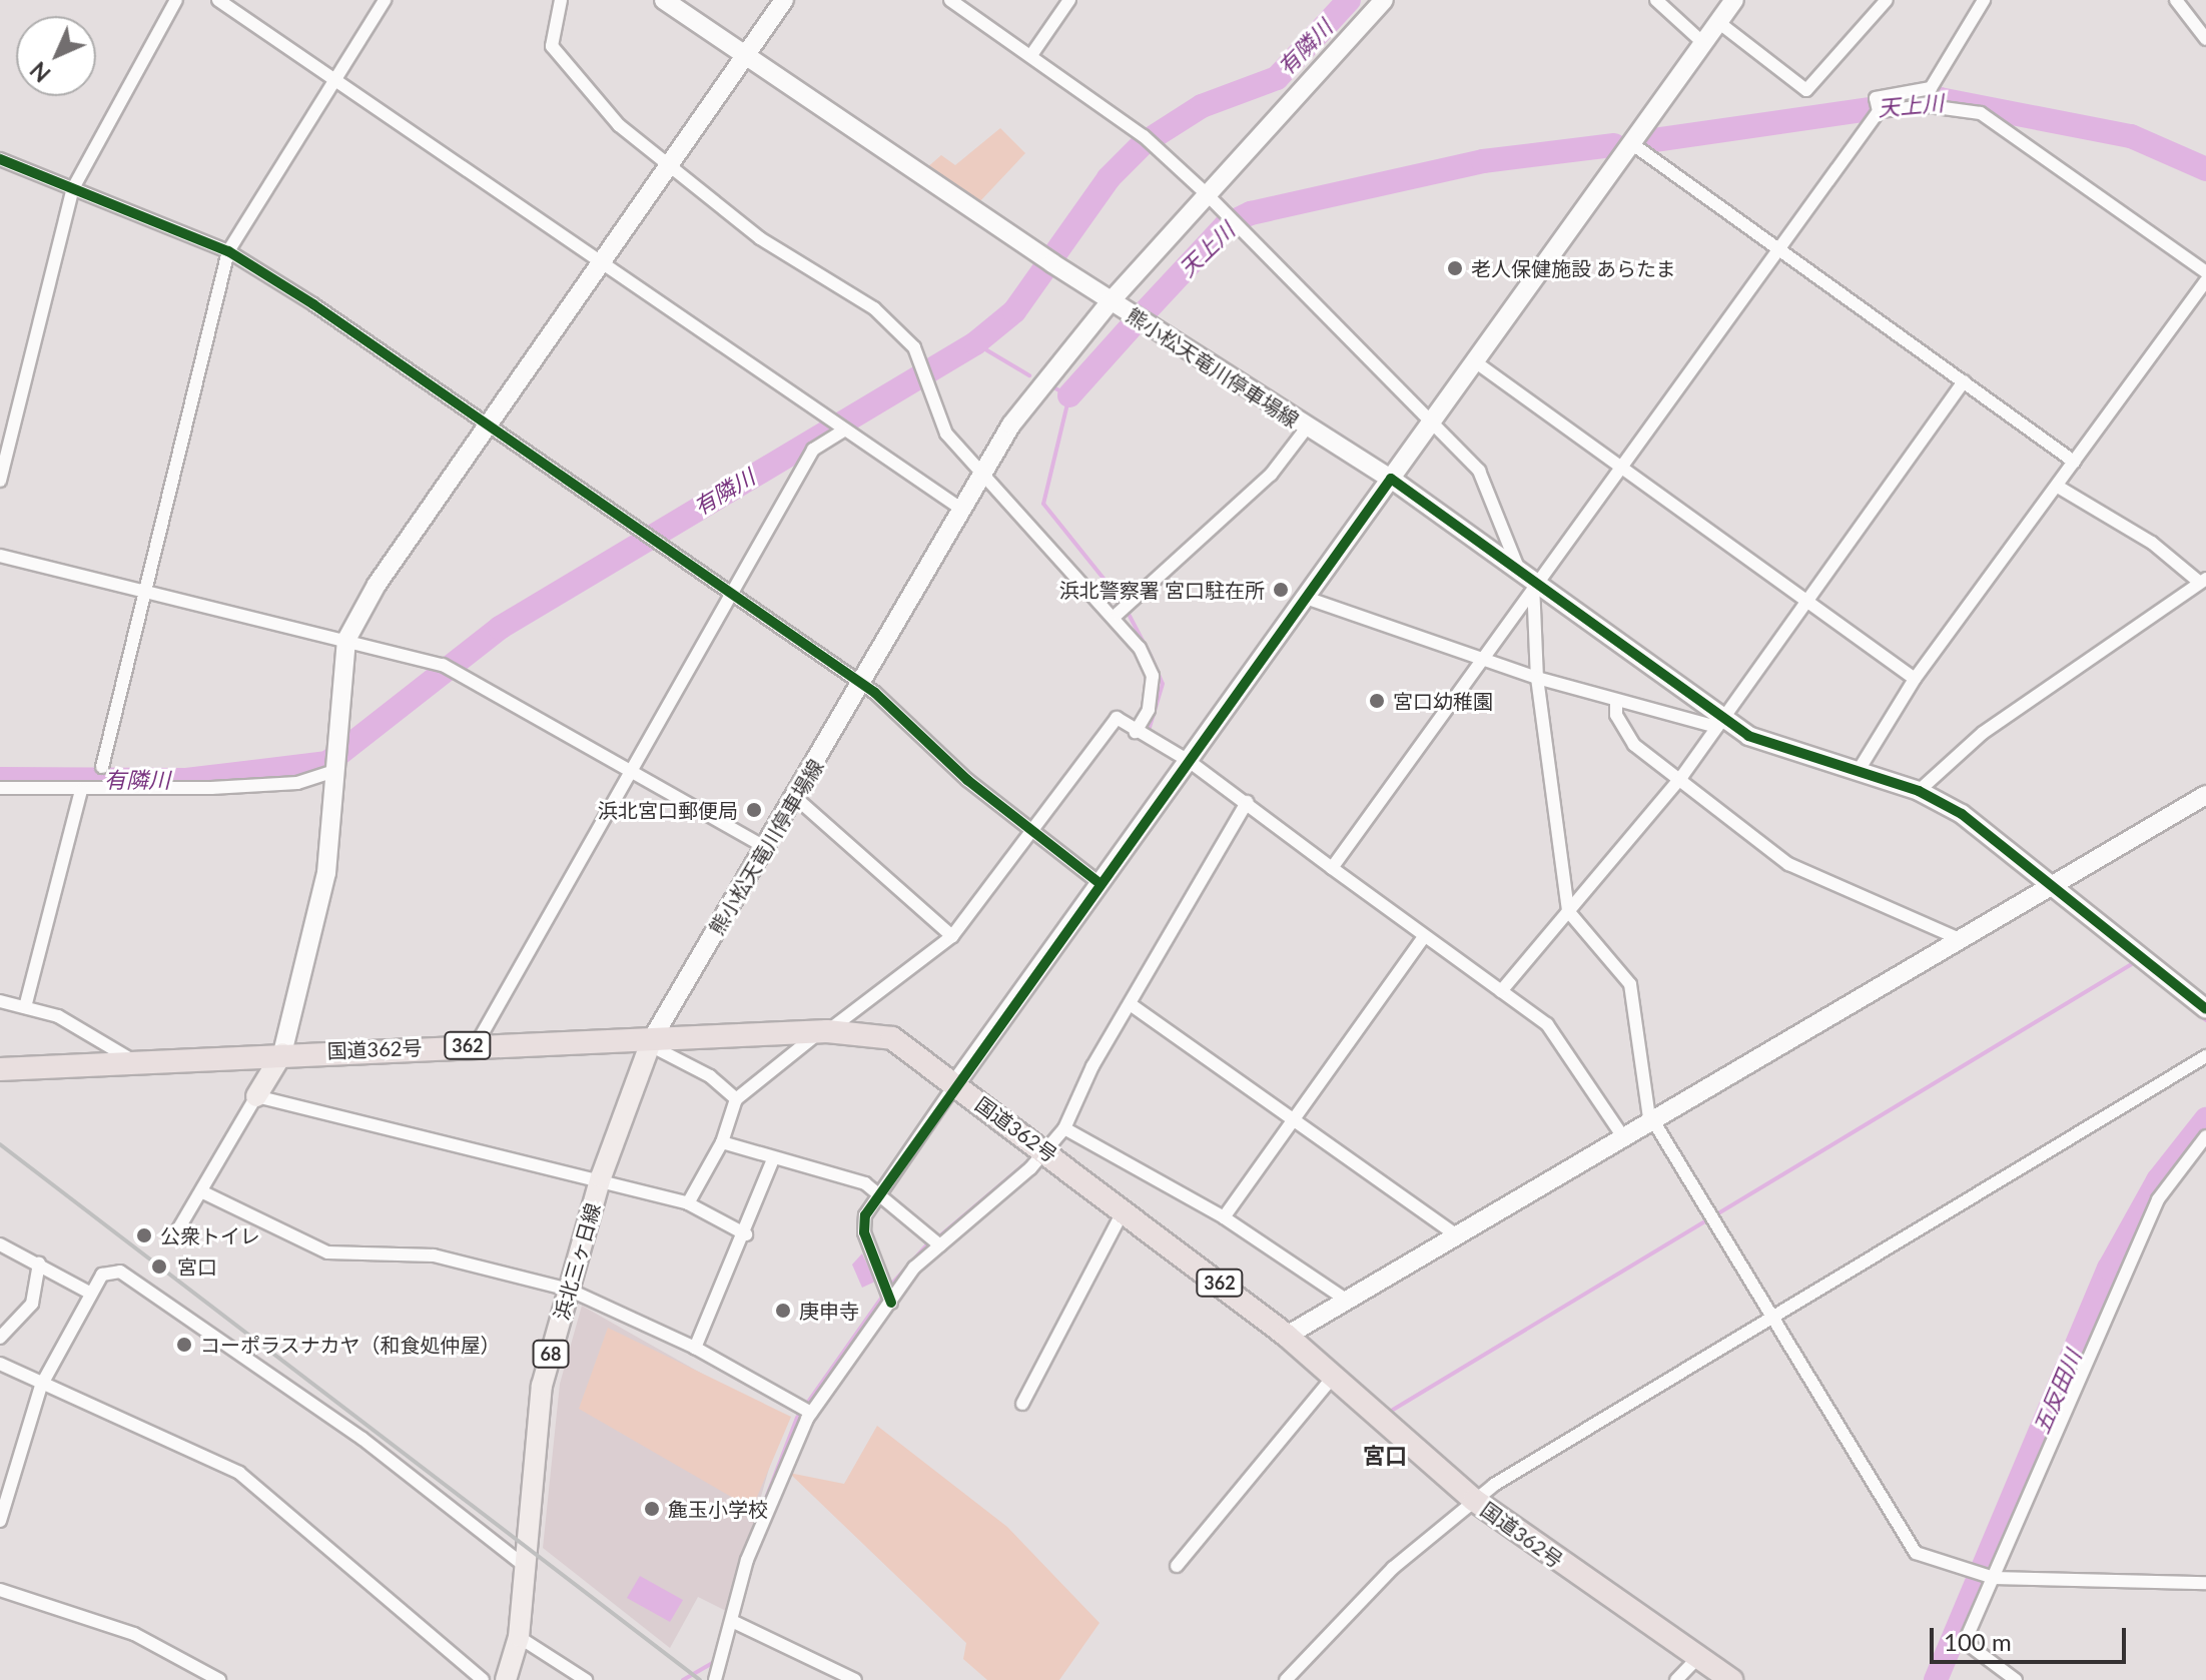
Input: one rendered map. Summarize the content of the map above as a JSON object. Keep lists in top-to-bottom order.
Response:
{
  "streets": {
    "highway": ["362", "国道362号"],
    "main road": ["浜北三ヶ日線", "68"],
    "street": ["熊小松天竜川停車場線"]
  },
  "crossings": [
    ["熊小松天竜川停車場線", "国道362号"],
    ["熊小松天竜川停車場線", "浜北三ヶ日線"],
    ["国道362号", "浜北三ヶ日線"]
  ],
  "districts": ["宮口"],
  "water": ["有隣川", "天上川", "五反田川"],
  "places": [
    "老人保健施設 あらたま",
    "浜北警察署 宮口駐在所",
    "宮口幼稚園",
    "浜北宮口郵便局",
    "公衆トイレ",
    "宮口",
    "庚申寺",
    "コーポラスナカヤ（和食処仲屋）",
    "麁玉小学校"
  ],
  "scale_bar": "100 m",
  "north": "bottom left"
}
